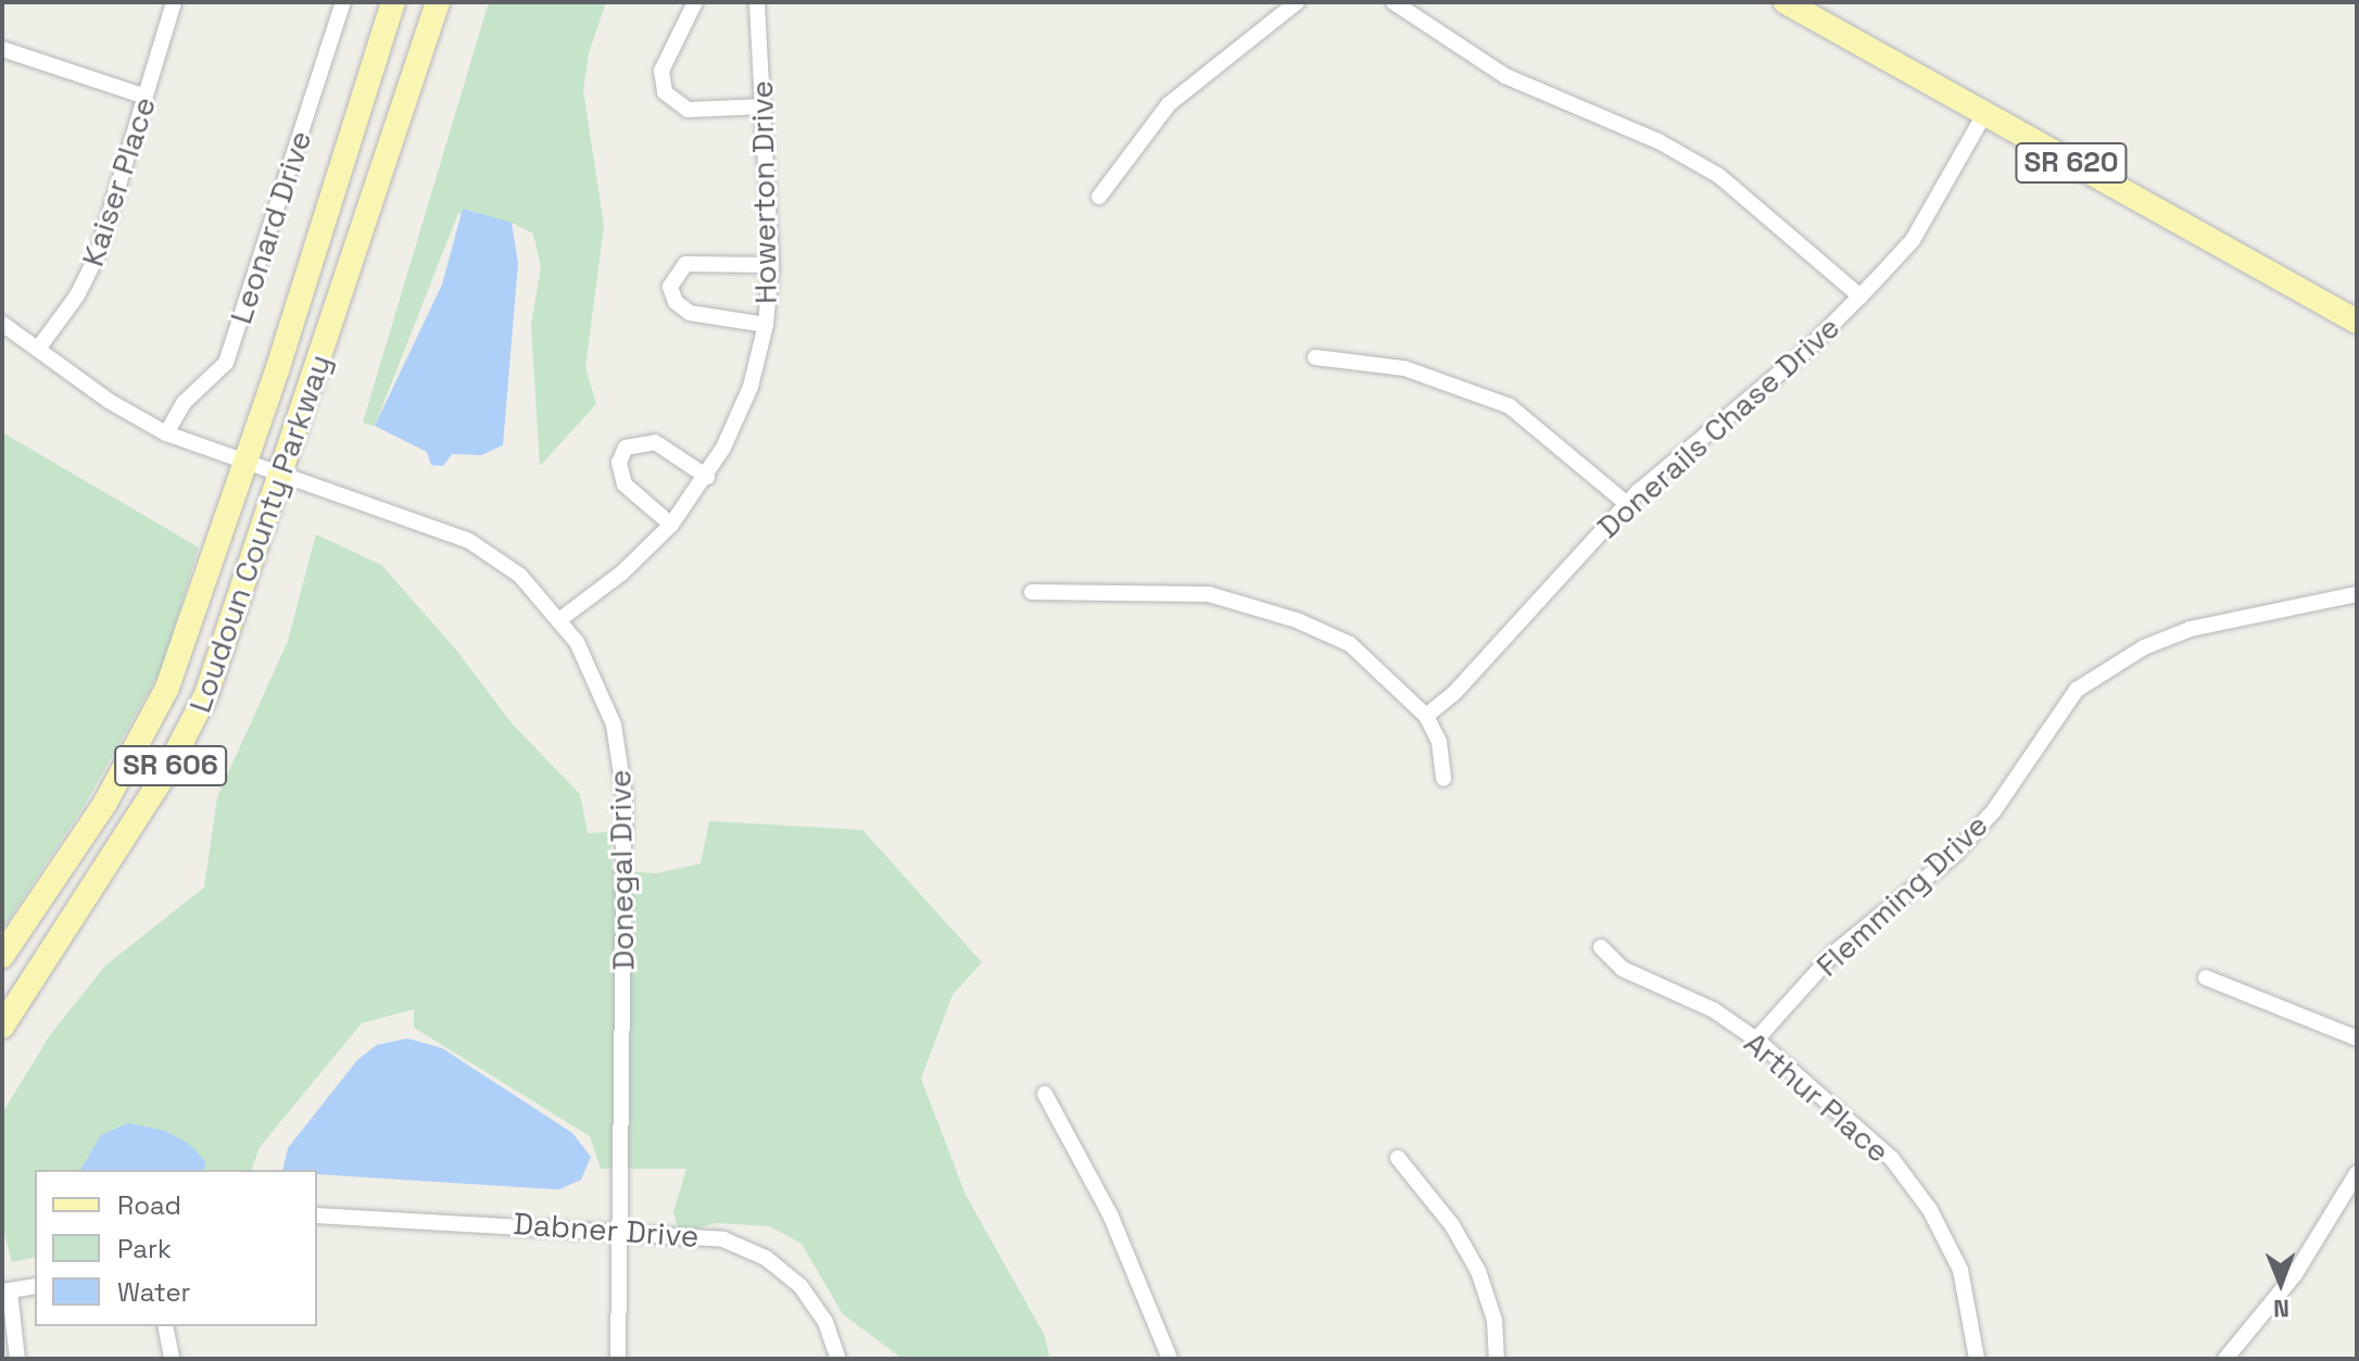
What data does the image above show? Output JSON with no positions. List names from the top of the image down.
{
  "streets": {
    "main road": ["SR 620", "Loudoun County Parkway", "SR 606"],
    "street": [
      "Kaiser Place",
      "Howerton Drive",
      "Leonard Drive",
      "Donerails Chase Drive",
      "Donegal Drive",
      "Flemming Drive",
      "Arthur Place",
      "Dabner Drive"
    ]
  },
  "crossings": [
    ["SR 620", "Donerails Chase Drive"],
    ["Kaiser Place", "Donegal Drive"],
    ["Howerton Drive", "Donegal Drive"],
    ["Leonard Drive", "Donegal Drive"],
    ["Loudoun County Parkway", "Donegal Drive"],
    ["Donegal Drive", "Dabner Drive"],
    ["Flemming Drive", "Arthur Place"]
  ],
  "legend": ["Road", "Park", "Water"],
  "north": "bottom"
}
